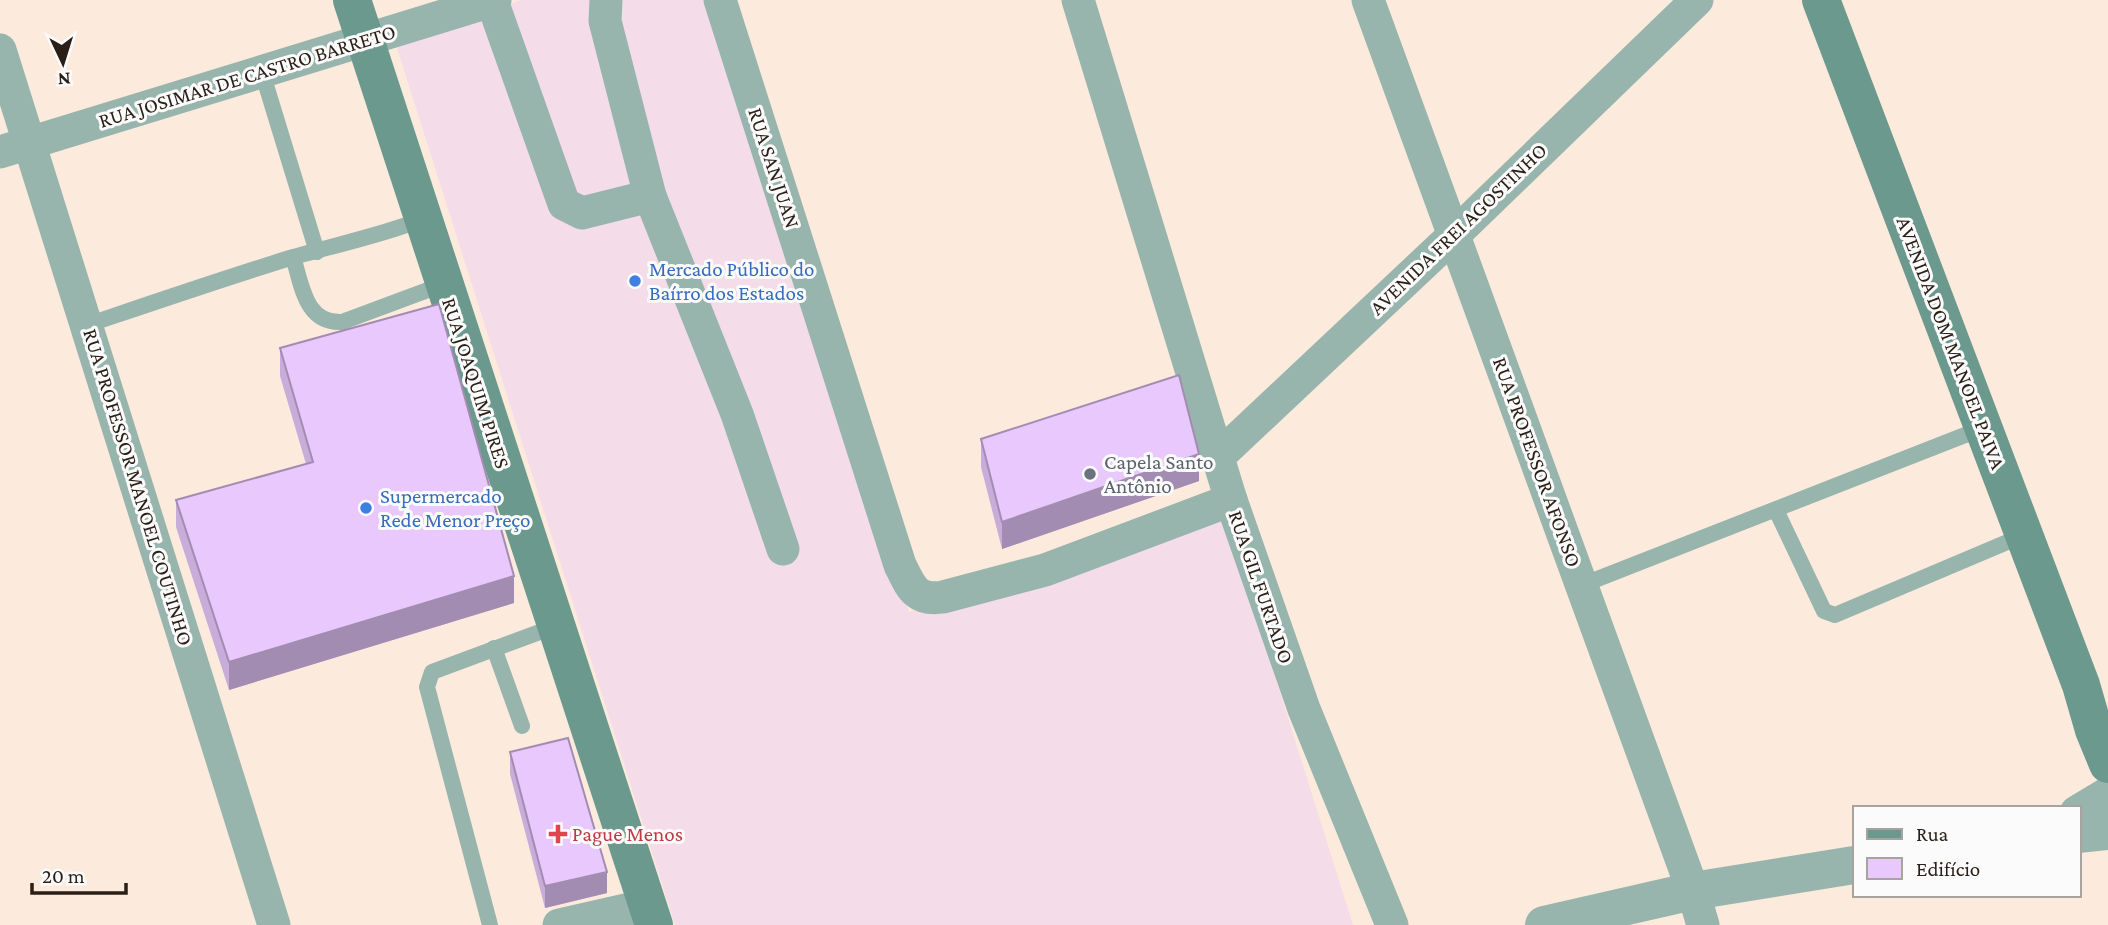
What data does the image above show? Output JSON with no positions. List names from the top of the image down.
{
  "streets": {
    "main road": ["AVENIDA DOM MANOEL PAIVA", "RUA JOAQUIM PIRES"],
    "street": [
      "RUA JOSIMAR DE CASTRO BARRETO",
      "RUA SAN JUAN",
      "AVENIDA FREI AGOSTINHO",
      "RUA PROFESSOR AFONSO",
      "RUA PROFESSOR MANOEL COUTINHO",
      "RUA GIL FURTADO"
    ]
  },
  "crossings": [
    ["RUA JOSIMAR DE CASTRO BARRETO", "RUA JOAQUIM PIRES"],
    ["RUA JOSIMAR DE CASTRO BARRETO", "RUA PROFESSOR MANOEL COUTINHO"],
    ["RUA SAN JUAN", "RUA GIL FURTADO"],
    ["AVENIDA FREI AGOSTINHO", "RUA PROFESSOR AFONSO"],
    ["AVENIDA FREI AGOSTINHO", "RUA GIL FURTADO"]
  ],
  "places": {
    "other": ["Mercado Público do Baírro dos Estados", "Capela Santo Antônio", "Supermercado Rede Menor Preço"],
    "health": ["Pague Menos"]
  },
  "legend": ["Rua", "Edifício"],
  "scale_bar": "20 m",
  "north": "bottom"
}
